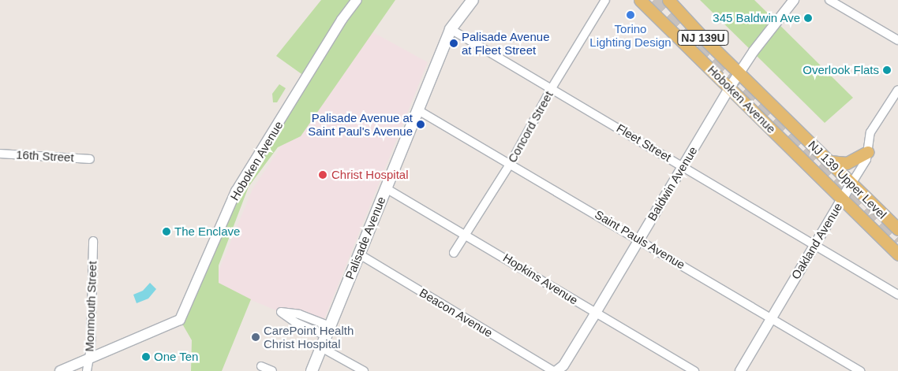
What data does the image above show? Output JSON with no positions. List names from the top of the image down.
{
  "streets": {
    "main road": [
      "NJ 139U",
      "Hoboken Avenue",
      "NJ 139 Upper Level",
      "Palisade Avenue"
    ],
    "street": [
      "Concord Street",
      "Fleet Street",
      "16th Street",
      "Baldwin Avenue",
      "Saint Pauls Avenue",
      "Oakland Avenue",
      "Hopkins Avenue",
      "Monmouth Street",
      "Beacon Avenue"
    ]
  },
  "crossings": [
    ["Hoboken Avenue", "NJ 139 Upper Level"],
    ["Hoboken Avenue", "Baldwin Avenue"],
    ["Hoboken Avenue", "Oakland Avenue"],
    ["Hoboken Avenue", "Monmouth Street"],
    ["Concord Street", "Fleet Street"],
    ["Concord Street", "Saint Pauls Avenue"],
    ["Concord Street", "Hopkins Avenue"],
    ["Fleet Street", "Baldwin Avenue"],
    ["Fleet Street", "Palisade Avenue"],
    ["Fleet Street", "Oakland Avenue"],
    ["NJ 139 Upper Level", "Oakland Avenue"],
    ["Baldwin Avenue", "Saint Pauls Avenue"],
    ["Baldwin Avenue", "Hopkins Avenue"],
    ["Palisade Avenue", "Saint Pauls Avenue"],
    ["Palisade Avenue", "Hopkins Avenue"],
    ["Palisade Avenue", "Beacon Avenue"],
    ["Saint Pauls Avenue", "Oakland Avenue"]
  ],
  "places": [
    "Torino Lighting Design",
    "345 Baldwin Ave",
    "Palisade Avenue at Fleet Street",
    "Overlook Flats",
    "Palisade Avenue at Saint Paul's Avenue",
    "Christ Hospital",
    "The Enclave",
    "CarePoint Health Christ Hospital",
    "One Ten"
  ]
}
